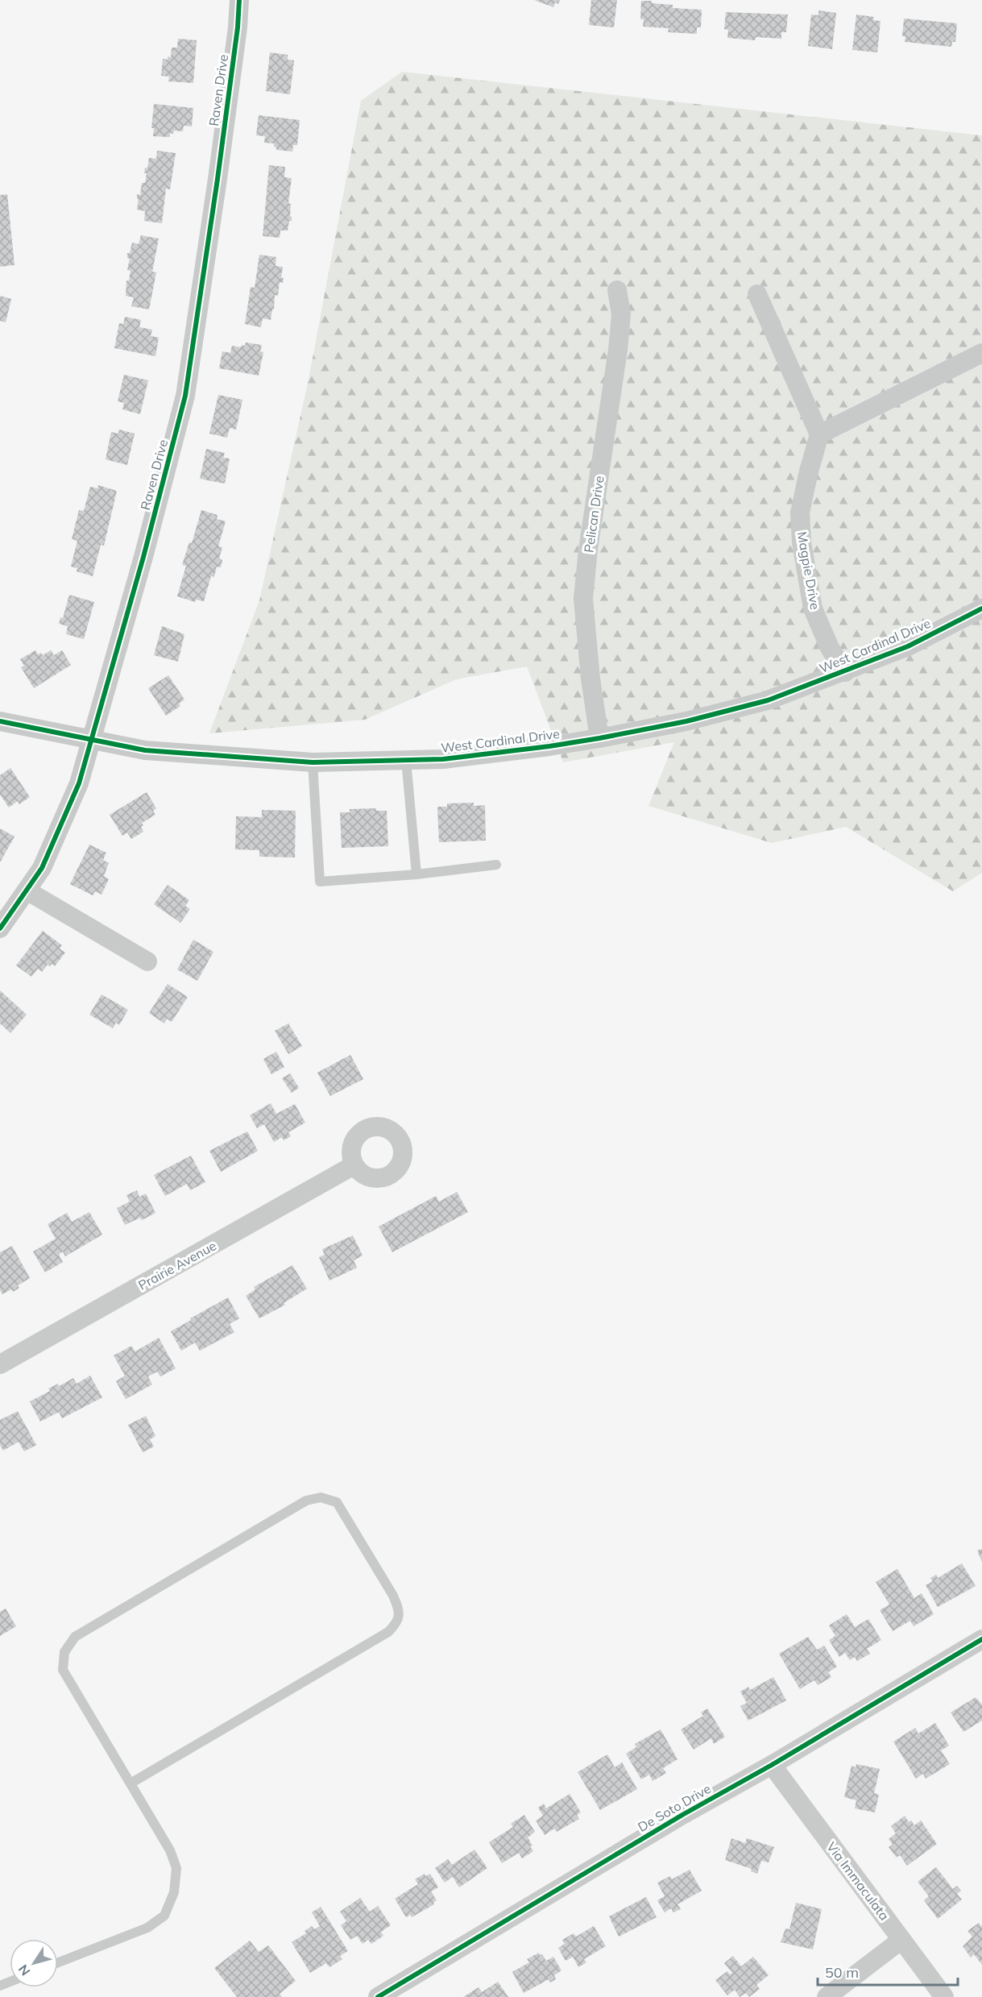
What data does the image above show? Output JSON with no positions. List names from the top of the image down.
{
  "streets": {
    "street": [
      "Raven Drive",
      "Pelican Drive",
      "Magpie Drive",
      "West Cardinal Drive",
      "Prairie Avenue",
      "De Soto Drive",
      "Via Immaculata"
    ]
  },
  "crossings": [
    ["Raven Drive", "West Cardinal Drive"],
    ["Pelican Drive", "West Cardinal Drive"],
    ["Magpie Drive", "West Cardinal Drive"],
    ["De Soto Drive", "Via Immaculata"]
  ],
  "scale_bar": "50 m",
  "north": "bottom left"
}
